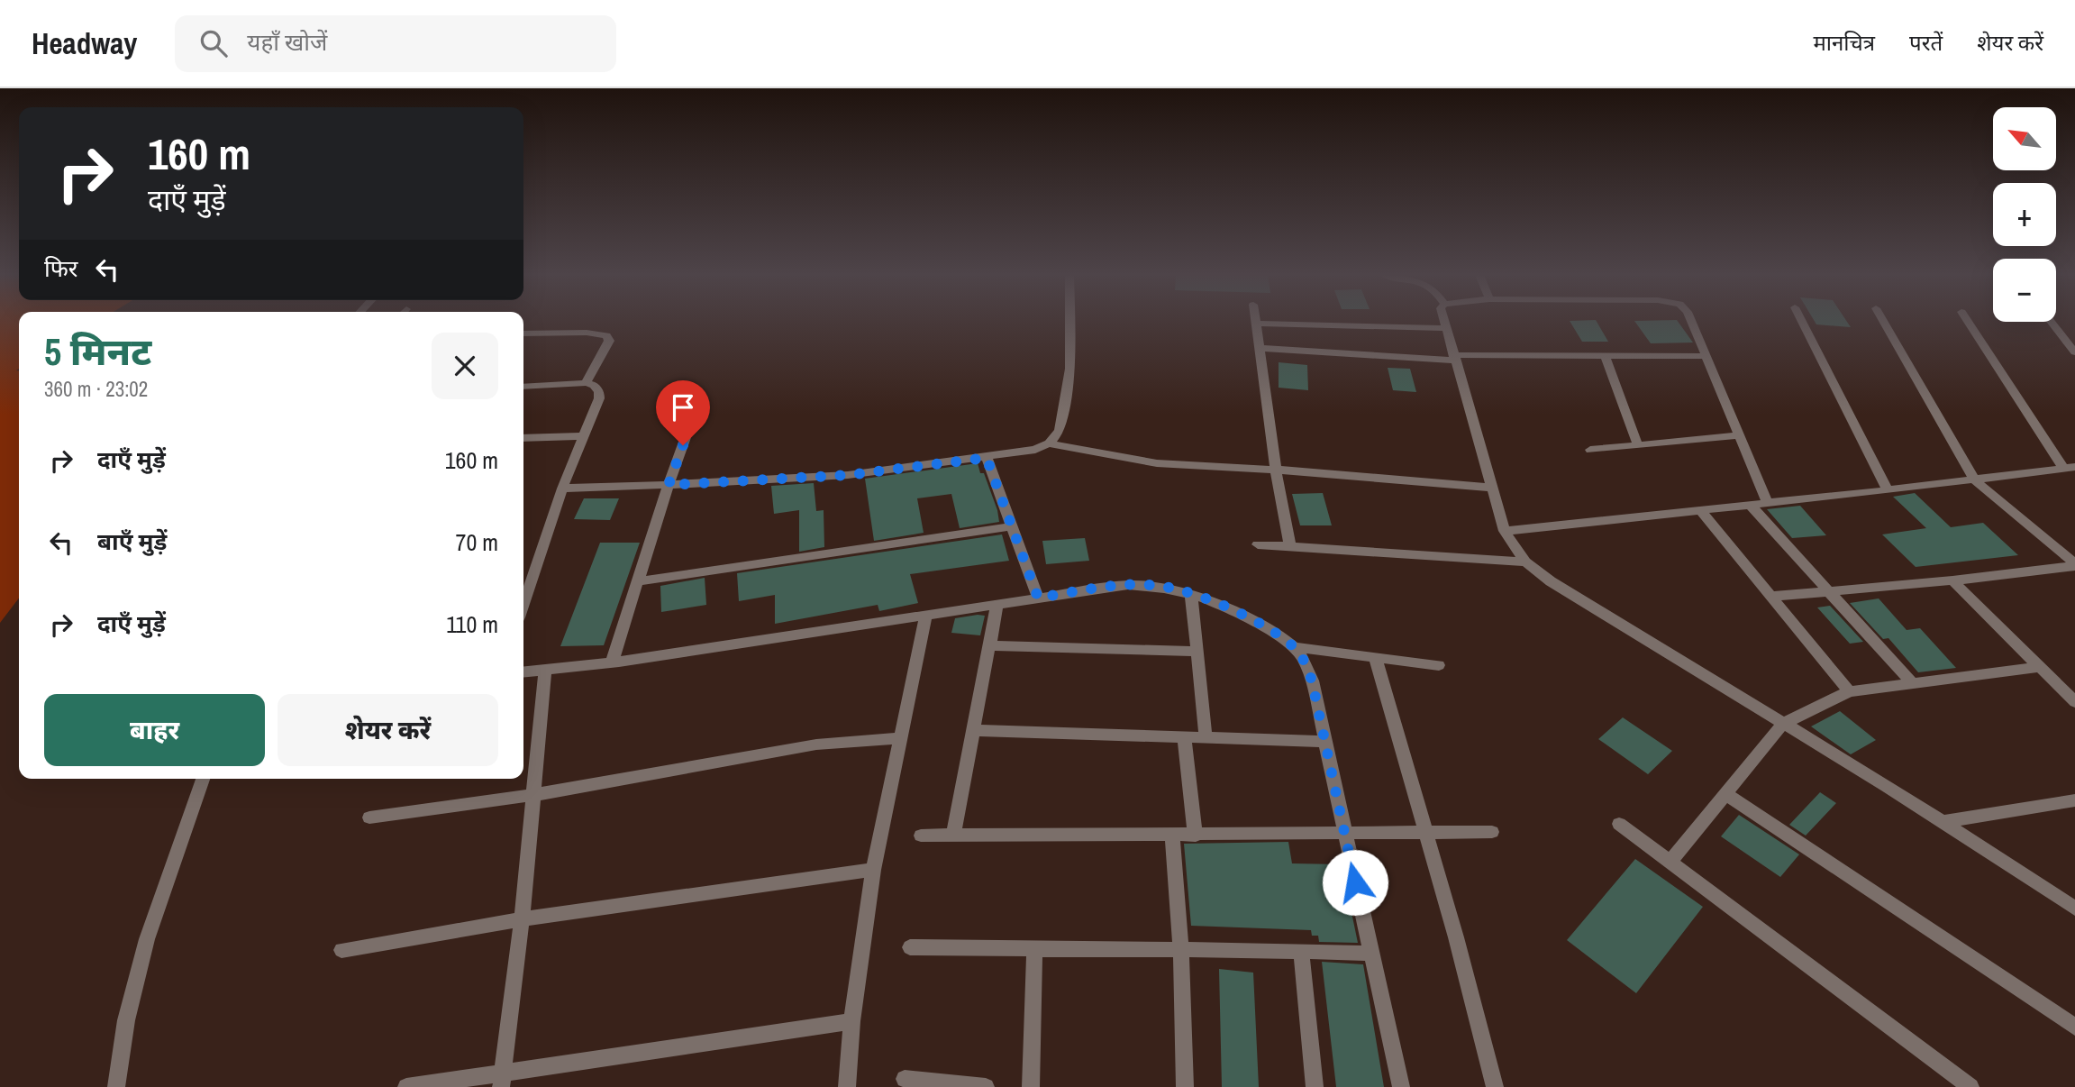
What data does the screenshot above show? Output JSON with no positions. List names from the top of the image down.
{
  "north": "top left",
  "page": {
    "header": "Headway",
    "search": "यहाँ खोजें",
    "nav": ["मानचित्र", "परतें", "शेयर करें"],
    "map_buttons": ["+", "−"],
    "turn": ["160 m", "दाएँ मुड़ें"],
    "then": "फिर",
    "heading": ["5 मिनट", "360 m · 23:02"],
    "list": [
      {
        "name": "दाएँ मुड़ें",
        "value": "160 m"
      },
      {
        "name": "बाएँ मुड़ें",
        "value": "70 m"
      },
      {
        "name": "दाएँ मुड़ें",
        "value": "110 m"
      }
    ],
    "buttons": ["बाहर", "शेयर करें"]
  }
}
